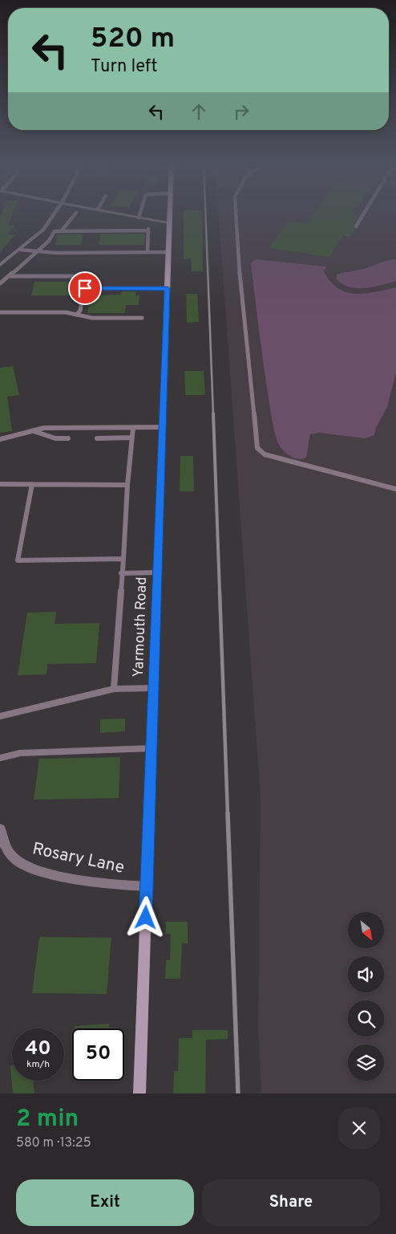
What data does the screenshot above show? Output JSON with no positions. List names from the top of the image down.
{
  "streets": {
    "main road": ["Yarmouth Road"],
    "street": ["Rosary Lane"]
  },
  "crossings": [
    ["Yarmouth Road", "Rosary Lane"]
  ],
  "north": "bottom right",
  "page": {
    "turn": ["520 m", "Turn left"],
    "speed": "40 km/h",
    "limit": "50",
    "heading": ["2 min", "580 m · 13:25"],
    "buttons": ["Exit", "Share"]
  }
}
